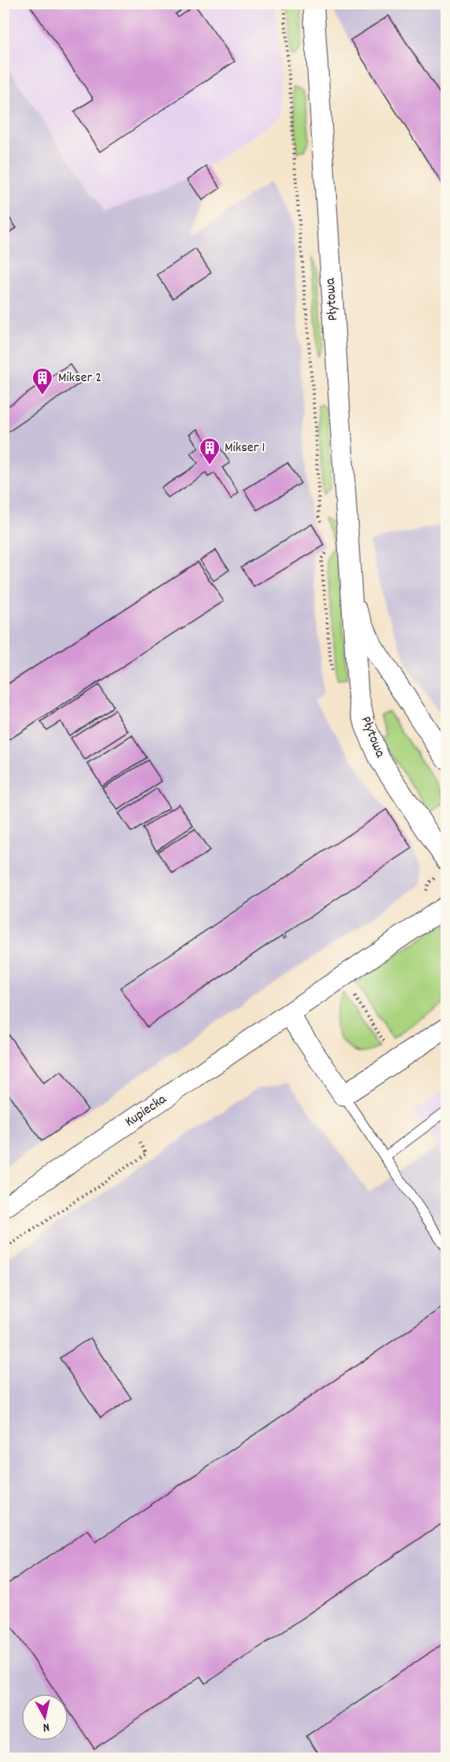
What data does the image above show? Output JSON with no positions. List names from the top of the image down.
{
  "streets": {
    "street": ["Płytowa", "Kupiecka"]
  },
  "places": {
    "building": ["Mikser 2", "Mikser 1"]
  },
  "north": "bottom"
}
